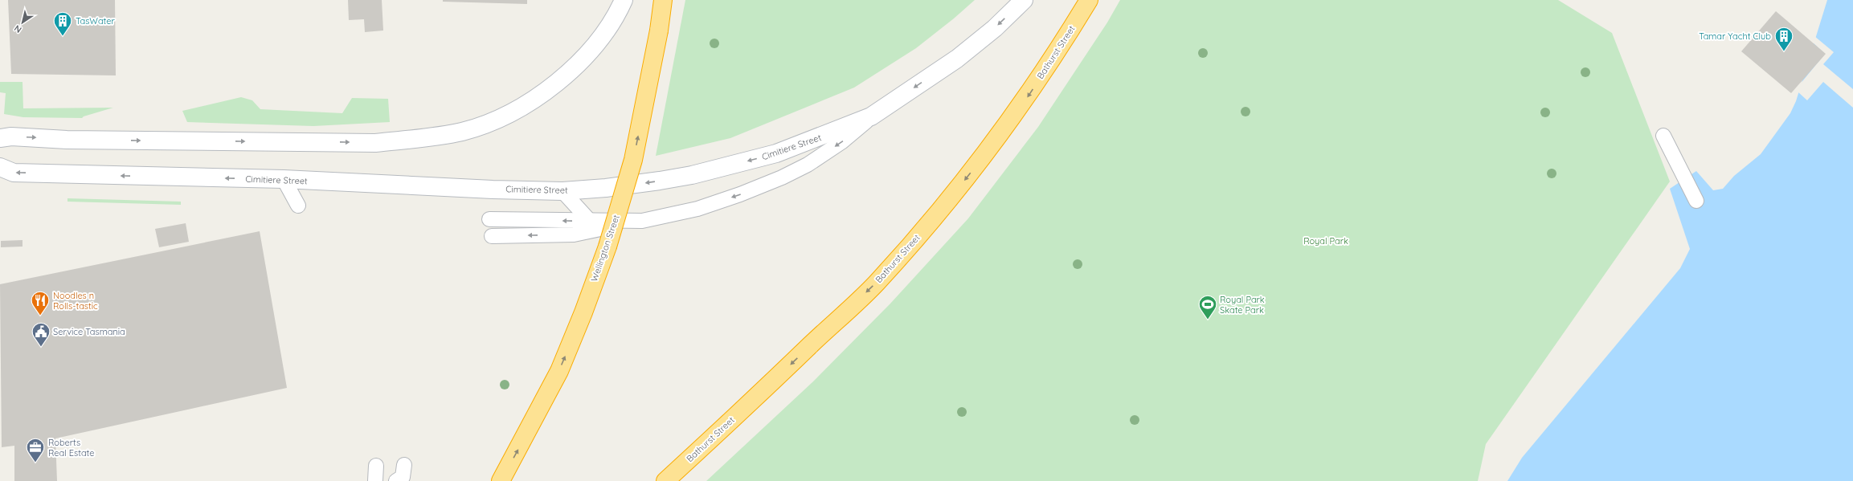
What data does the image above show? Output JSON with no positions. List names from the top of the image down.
{
  "streets": {
    "highway": ["Bathurst Street", "Wellington Street"],
    "main road": ["Cimitiere Street"]
  },
  "one_way": ["Bathurst Street", "Wellington Street"],
  "parks": ["Royal Park"],
  "places": {
    "building": ["TasWater", "Tamar Yacht Club"],
    "restaurant": ["Noodles n Rolls-tastic"],
    "sports": ["Royal Park Skate Park"],
    "public building": ["Service Tasmania"],
    "office": ["Roberts Real Estate"]
  },
  "north": "bottom left"
}
